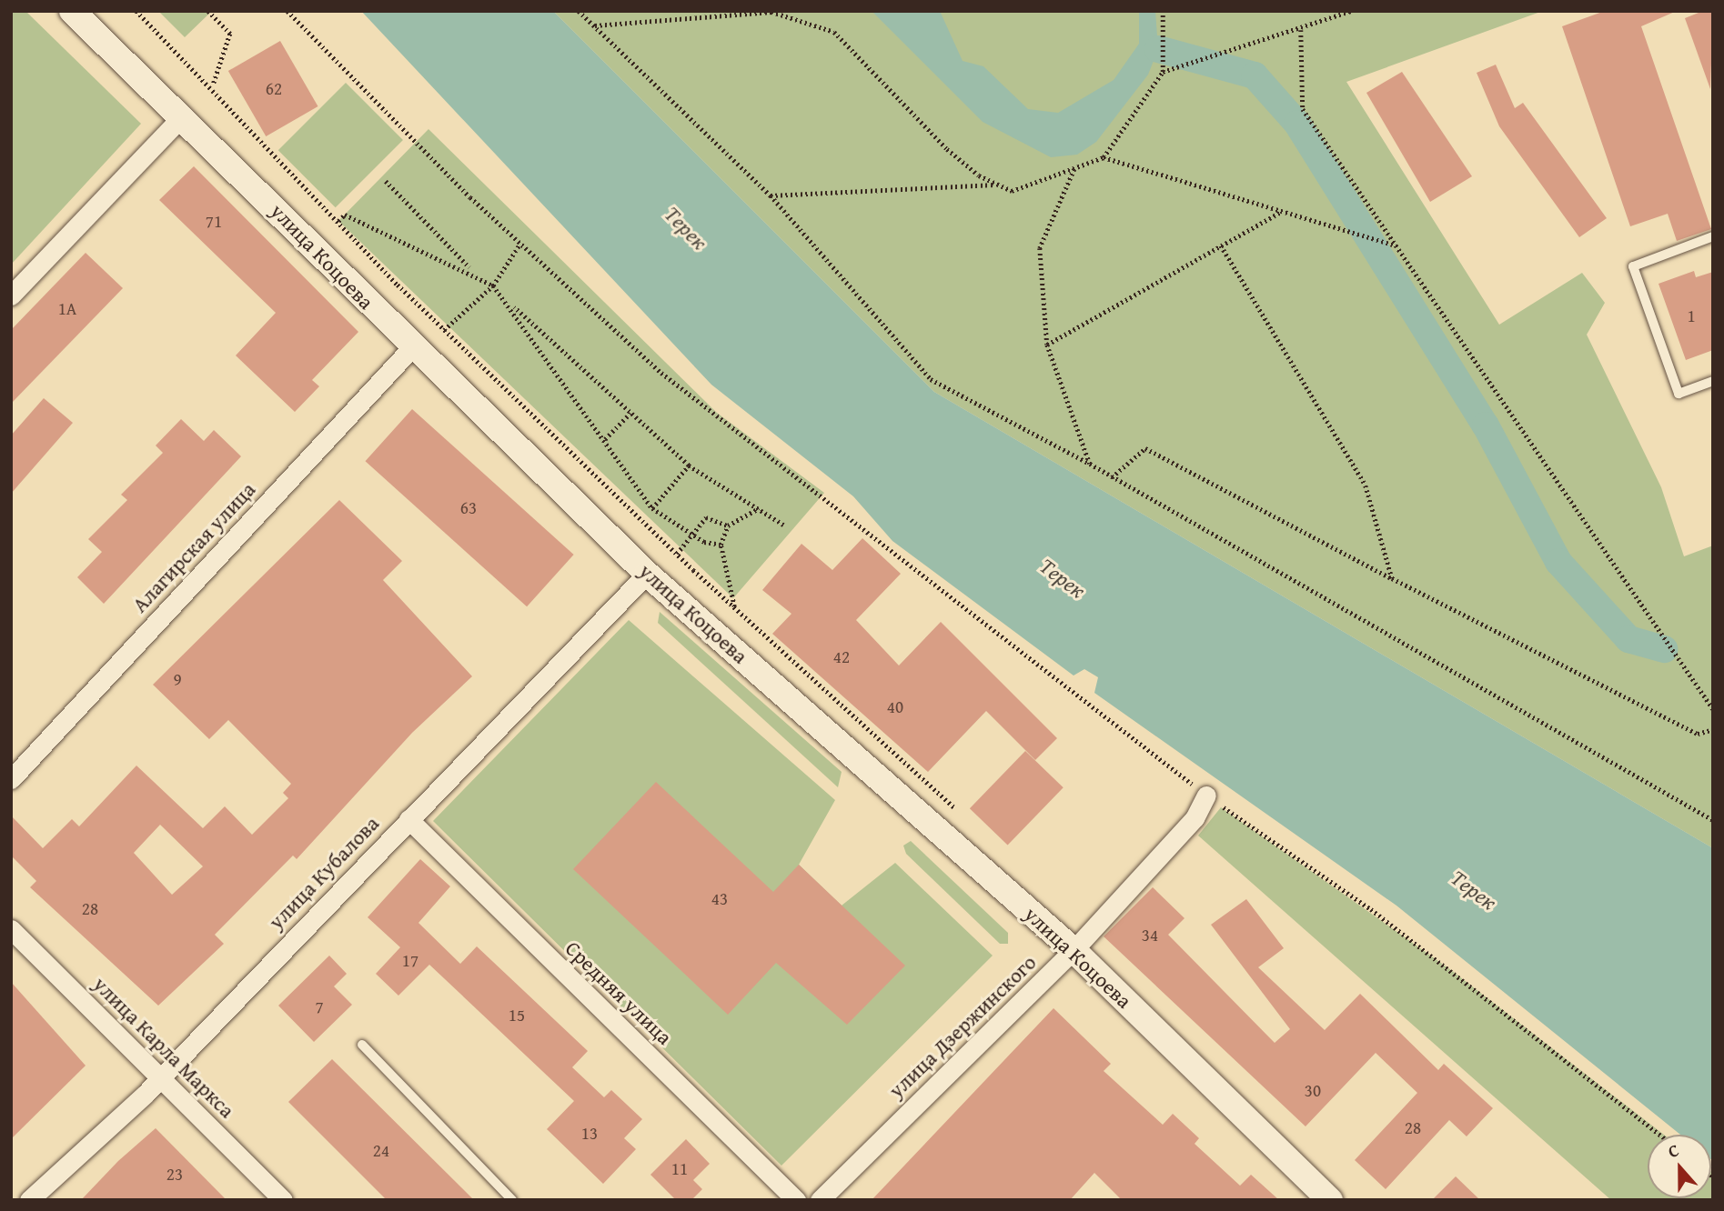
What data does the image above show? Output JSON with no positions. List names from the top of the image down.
{
  "streets": {
    "street": [
      "улица Коцоева",
      "Алагирская улица",
      "улица Кубалова",
      "Средняя улица",
      "улица Дзержинского",
      "улица Карла Маркса"
    ]
  },
  "crossings": [
    ["улица Коцоева", "Алагирская улица"],
    ["улица Коцоева", "улица Кубалова"],
    ["улица Коцоева", "улица Дзержинского"],
    ["улица Кубалова", "Средняя улица"],
    ["улица Кубалова", "улица Карла Маркса"]
  ],
  "water": ["Терек"],
  "house_numbers": [
    "62",
    "71",
    "1А",
    "1",
    "63",
    "42",
    "9",
    "40",
    "43",
    "28",
    "34",
    "17",
    "7",
    "15",
    "30",
    "28",
    "13",
    "24",
    "11",
    "23"
  ],
  "north": "top"
}
